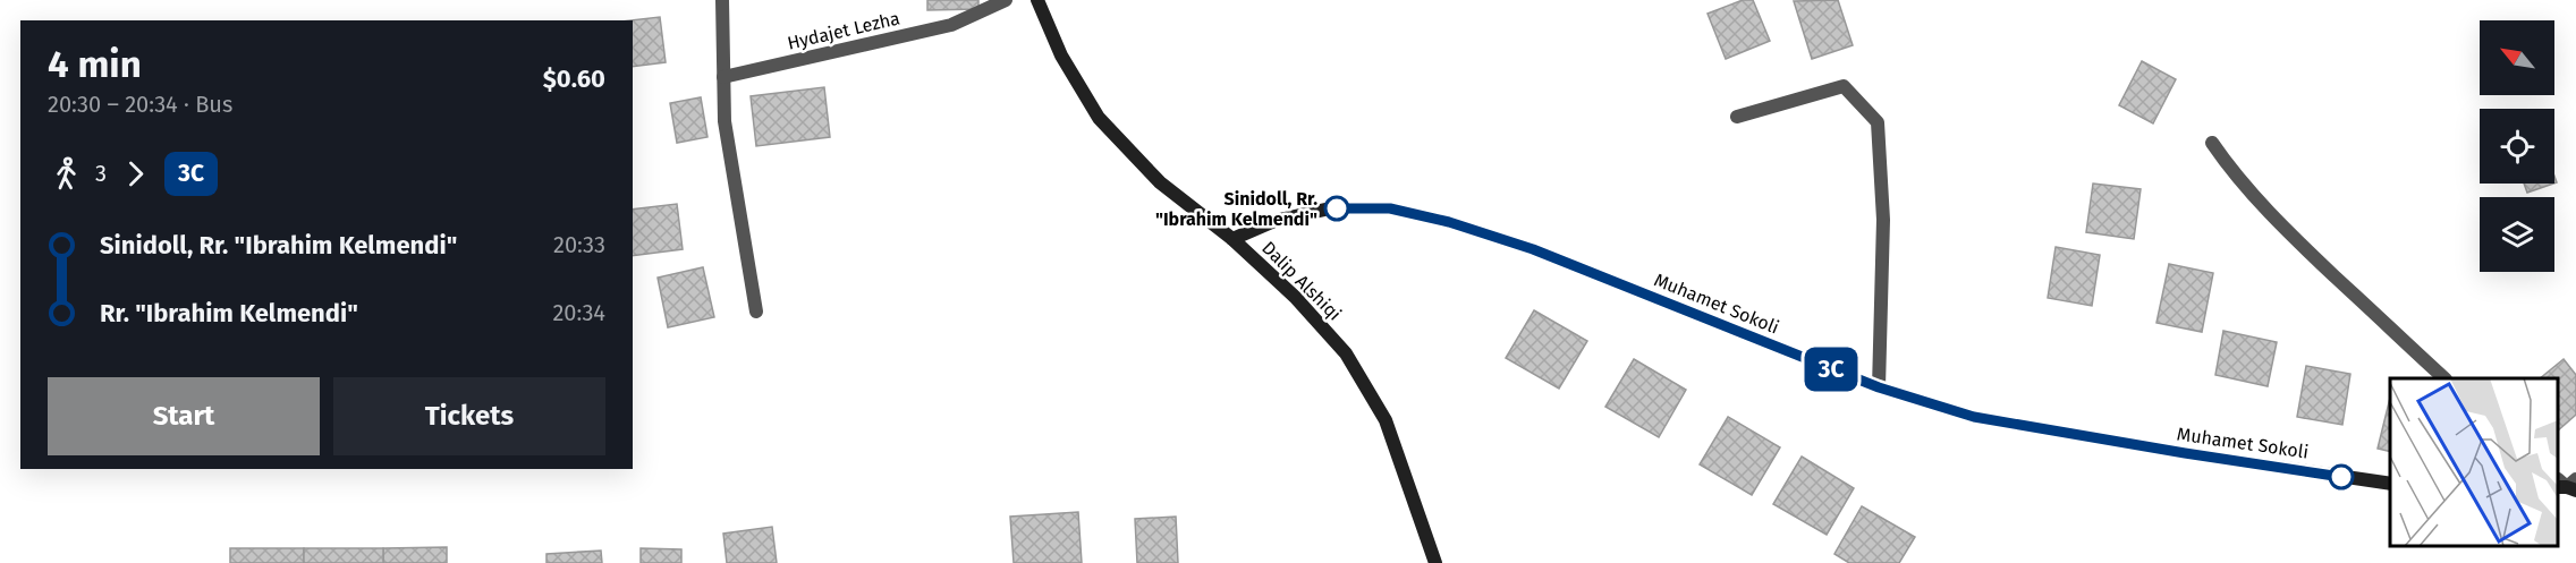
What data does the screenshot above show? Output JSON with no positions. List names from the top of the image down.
{
  "streets": {
    "street": ["Hydajet Lezha", "Dalip Alshiqi", "Muhamet Sokoli"]
  },
  "crossings": [
    ["Dalip Alshiqi", "Muhamet Sokoli"]
  ],
  "places": ["Sinidoll, Rr. \"Ibrahim Kelmendi\""],
  "lines": ["bus line 3C"],
  "north": "top left",
  "page": {
    "on_map": "3C",
    "heading": ["4 min", "20:30 – 20:34 · Bus", "$0.60"],
    "legs": ["3", "3C"],
    "list": [
      {
        "name": "Sinidoll, Rr. \"Ibrahim Kelmendi\"",
        "value": "20:33"
      },
      {
        "name": "Rr. \"Ibrahim Kelmendi\"",
        "value": "20:34"
      }
    ],
    "buttons": ["Start", "Tickets"]
  }
}
